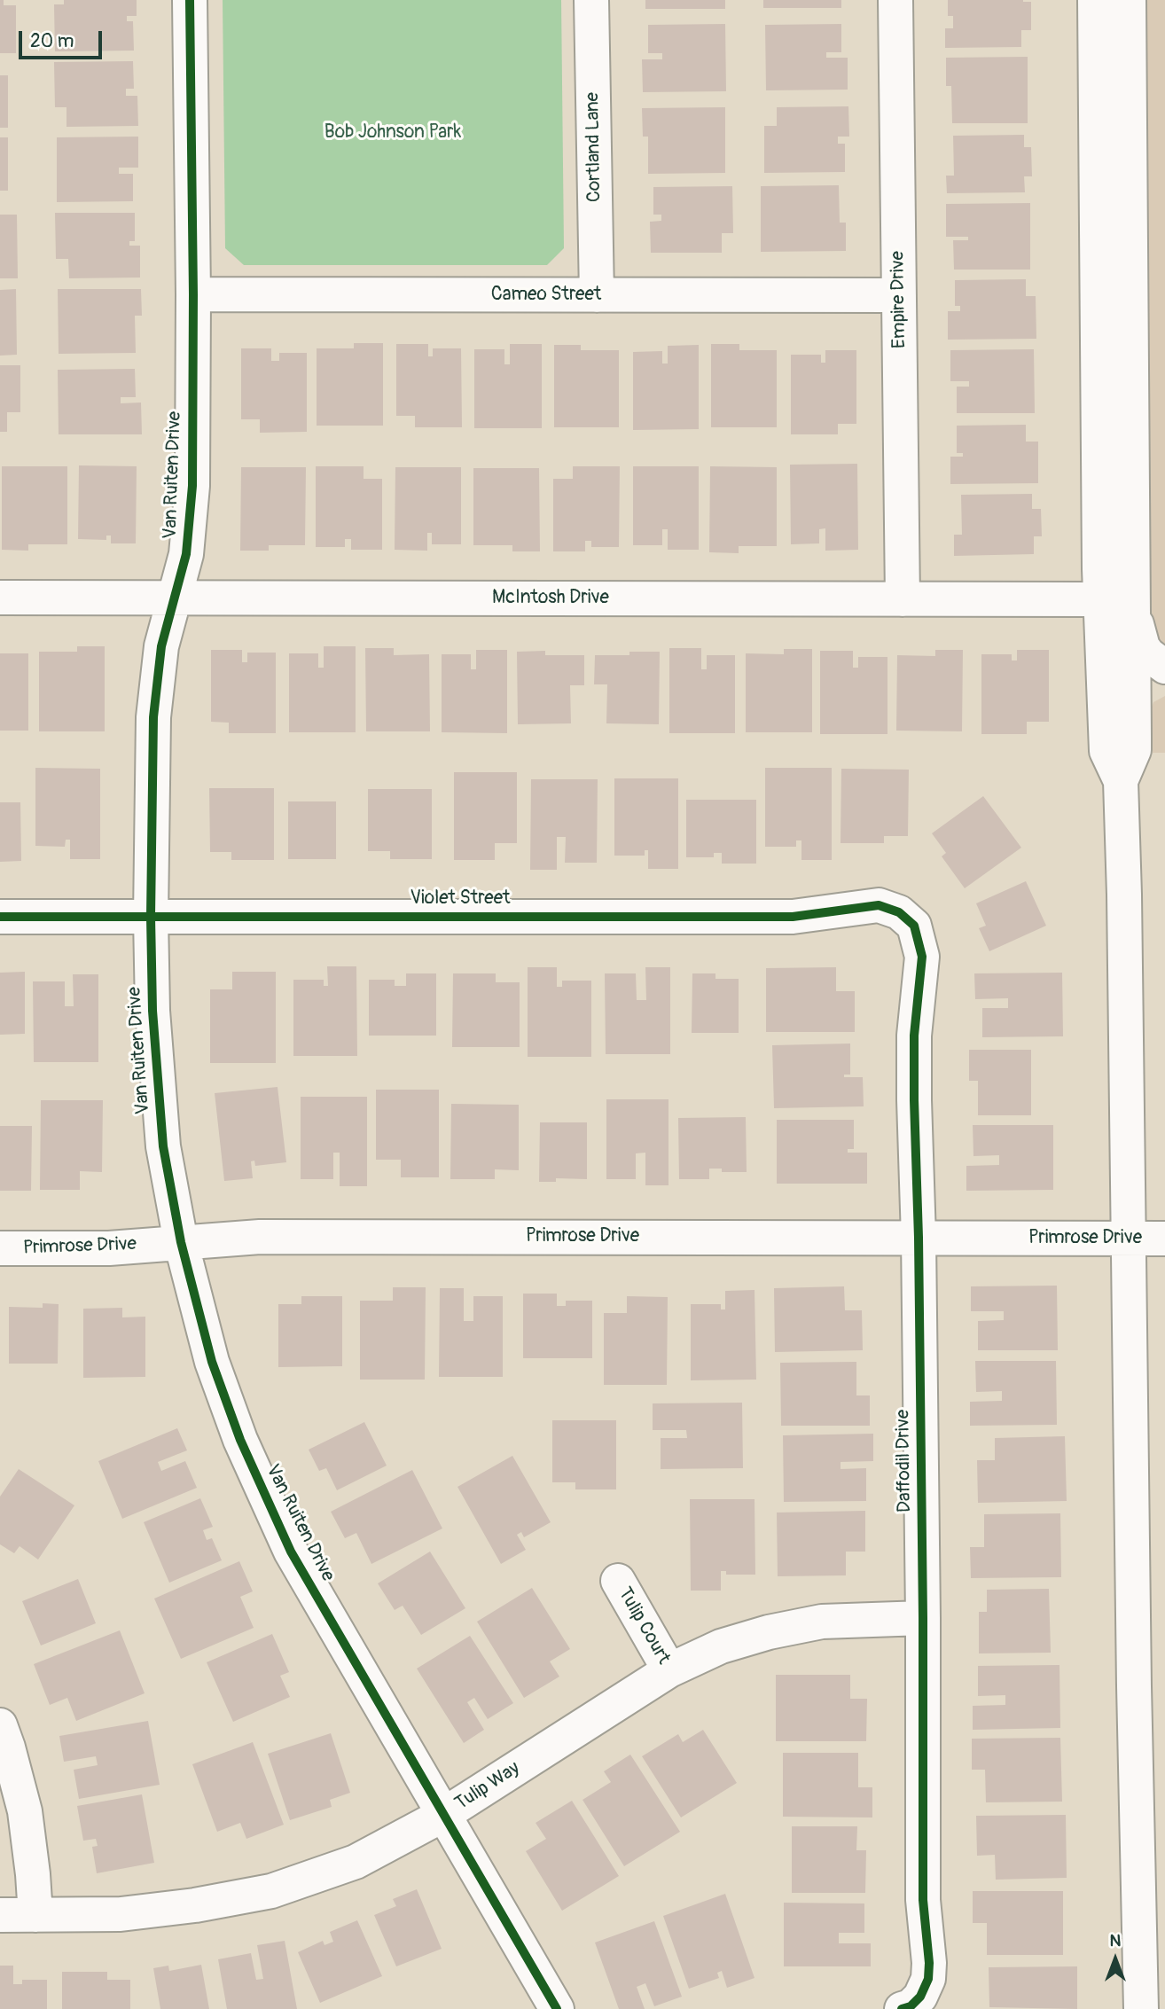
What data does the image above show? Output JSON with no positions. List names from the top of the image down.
{
  "streets": {
    "street": [
      "Cortland Lane",
      "Cameo Street",
      "Empire Drive",
      "Van Ruiten Drive",
      "McIntosh Drive",
      "Violet Street",
      "Primrose Drive",
      "Daffodil Drive",
      "Tulip Court",
      "Tulip Way"
    ]
  },
  "crossings": [
    ["Cortland Lane", "Cameo Street"],
    ["Cameo Street", "Empire Drive"],
    ["Cameo Street", "Van Ruiten Drive"],
    ["Empire Drive", "McIntosh Drive"],
    ["Van Ruiten Drive", "McIntosh Drive"],
    ["Van Ruiten Drive", "Violet Street"],
    ["Van Ruiten Drive", "Primrose Drive"],
    ["Van Ruiten Drive", "Tulip Way"],
    ["Violet Street", "Daffodil Drive"],
    ["Primrose Drive", "Daffodil Drive"],
    ["Daffodil Drive", "Tulip Way"],
    ["Tulip Court", "Tulip Way"]
  ],
  "parks": ["Bob Johnson Park"],
  "scale_bar": "20 m",
  "north": "top"
}
